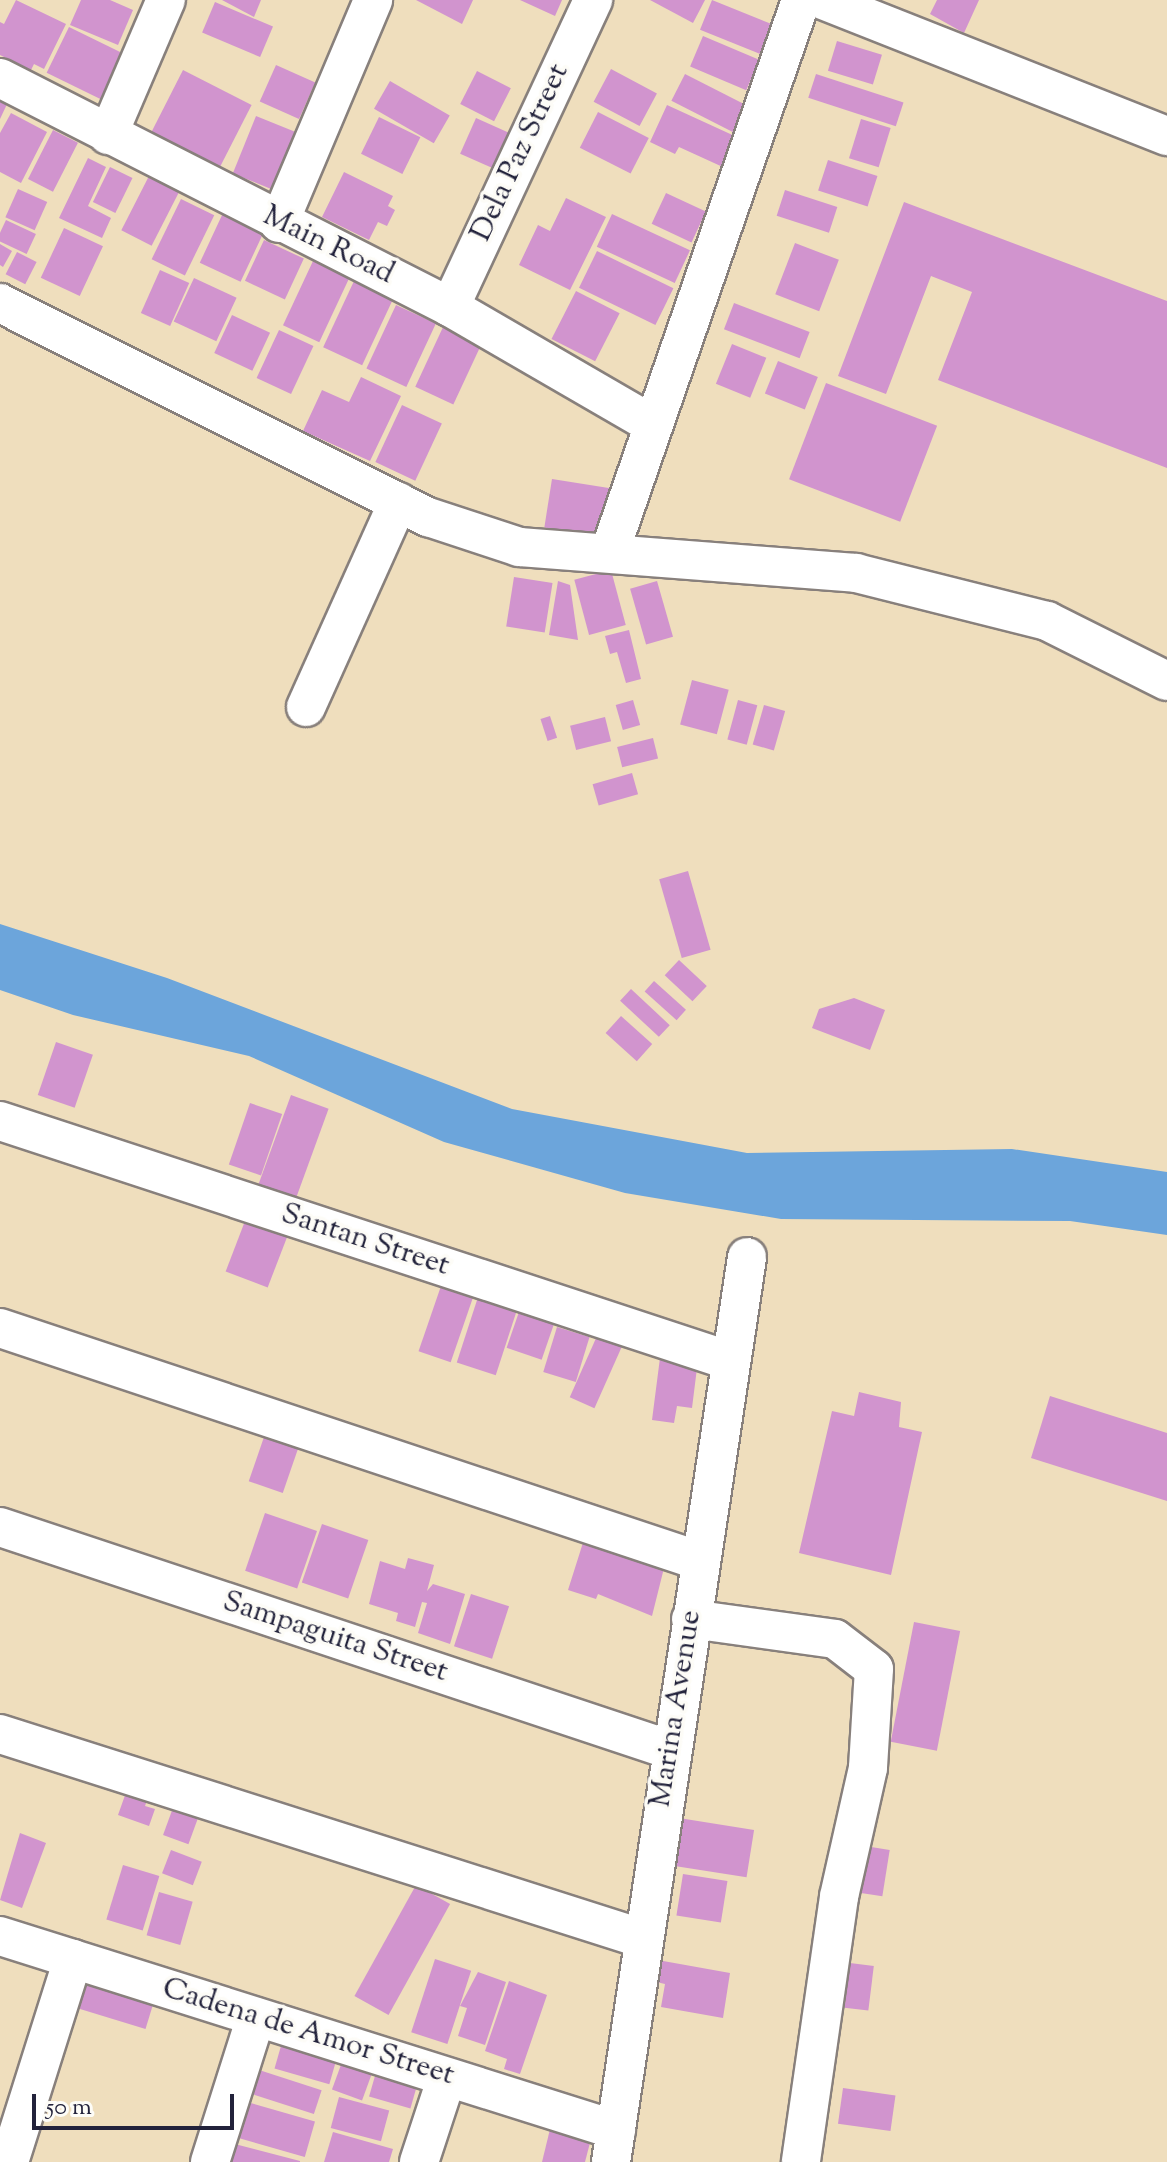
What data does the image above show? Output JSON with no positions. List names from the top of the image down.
{
  "streets": {
    "street": [
      "Dela Paz Street",
      "Main Road",
      "Santan Street",
      "Sampaguita Street",
      "Marina Avenue",
      "Cadena de Amor Street"
    ]
  },
  "crossings": [
    ["Dela Paz Street", "Main Road"],
    ["Santan Street", "Marina Avenue"],
    ["Sampaguita Street", "Marina Avenue"],
    ["Marina Avenue", "Cadena de Amor Street"]
  ],
  "scale_bar": "50 m"
}
